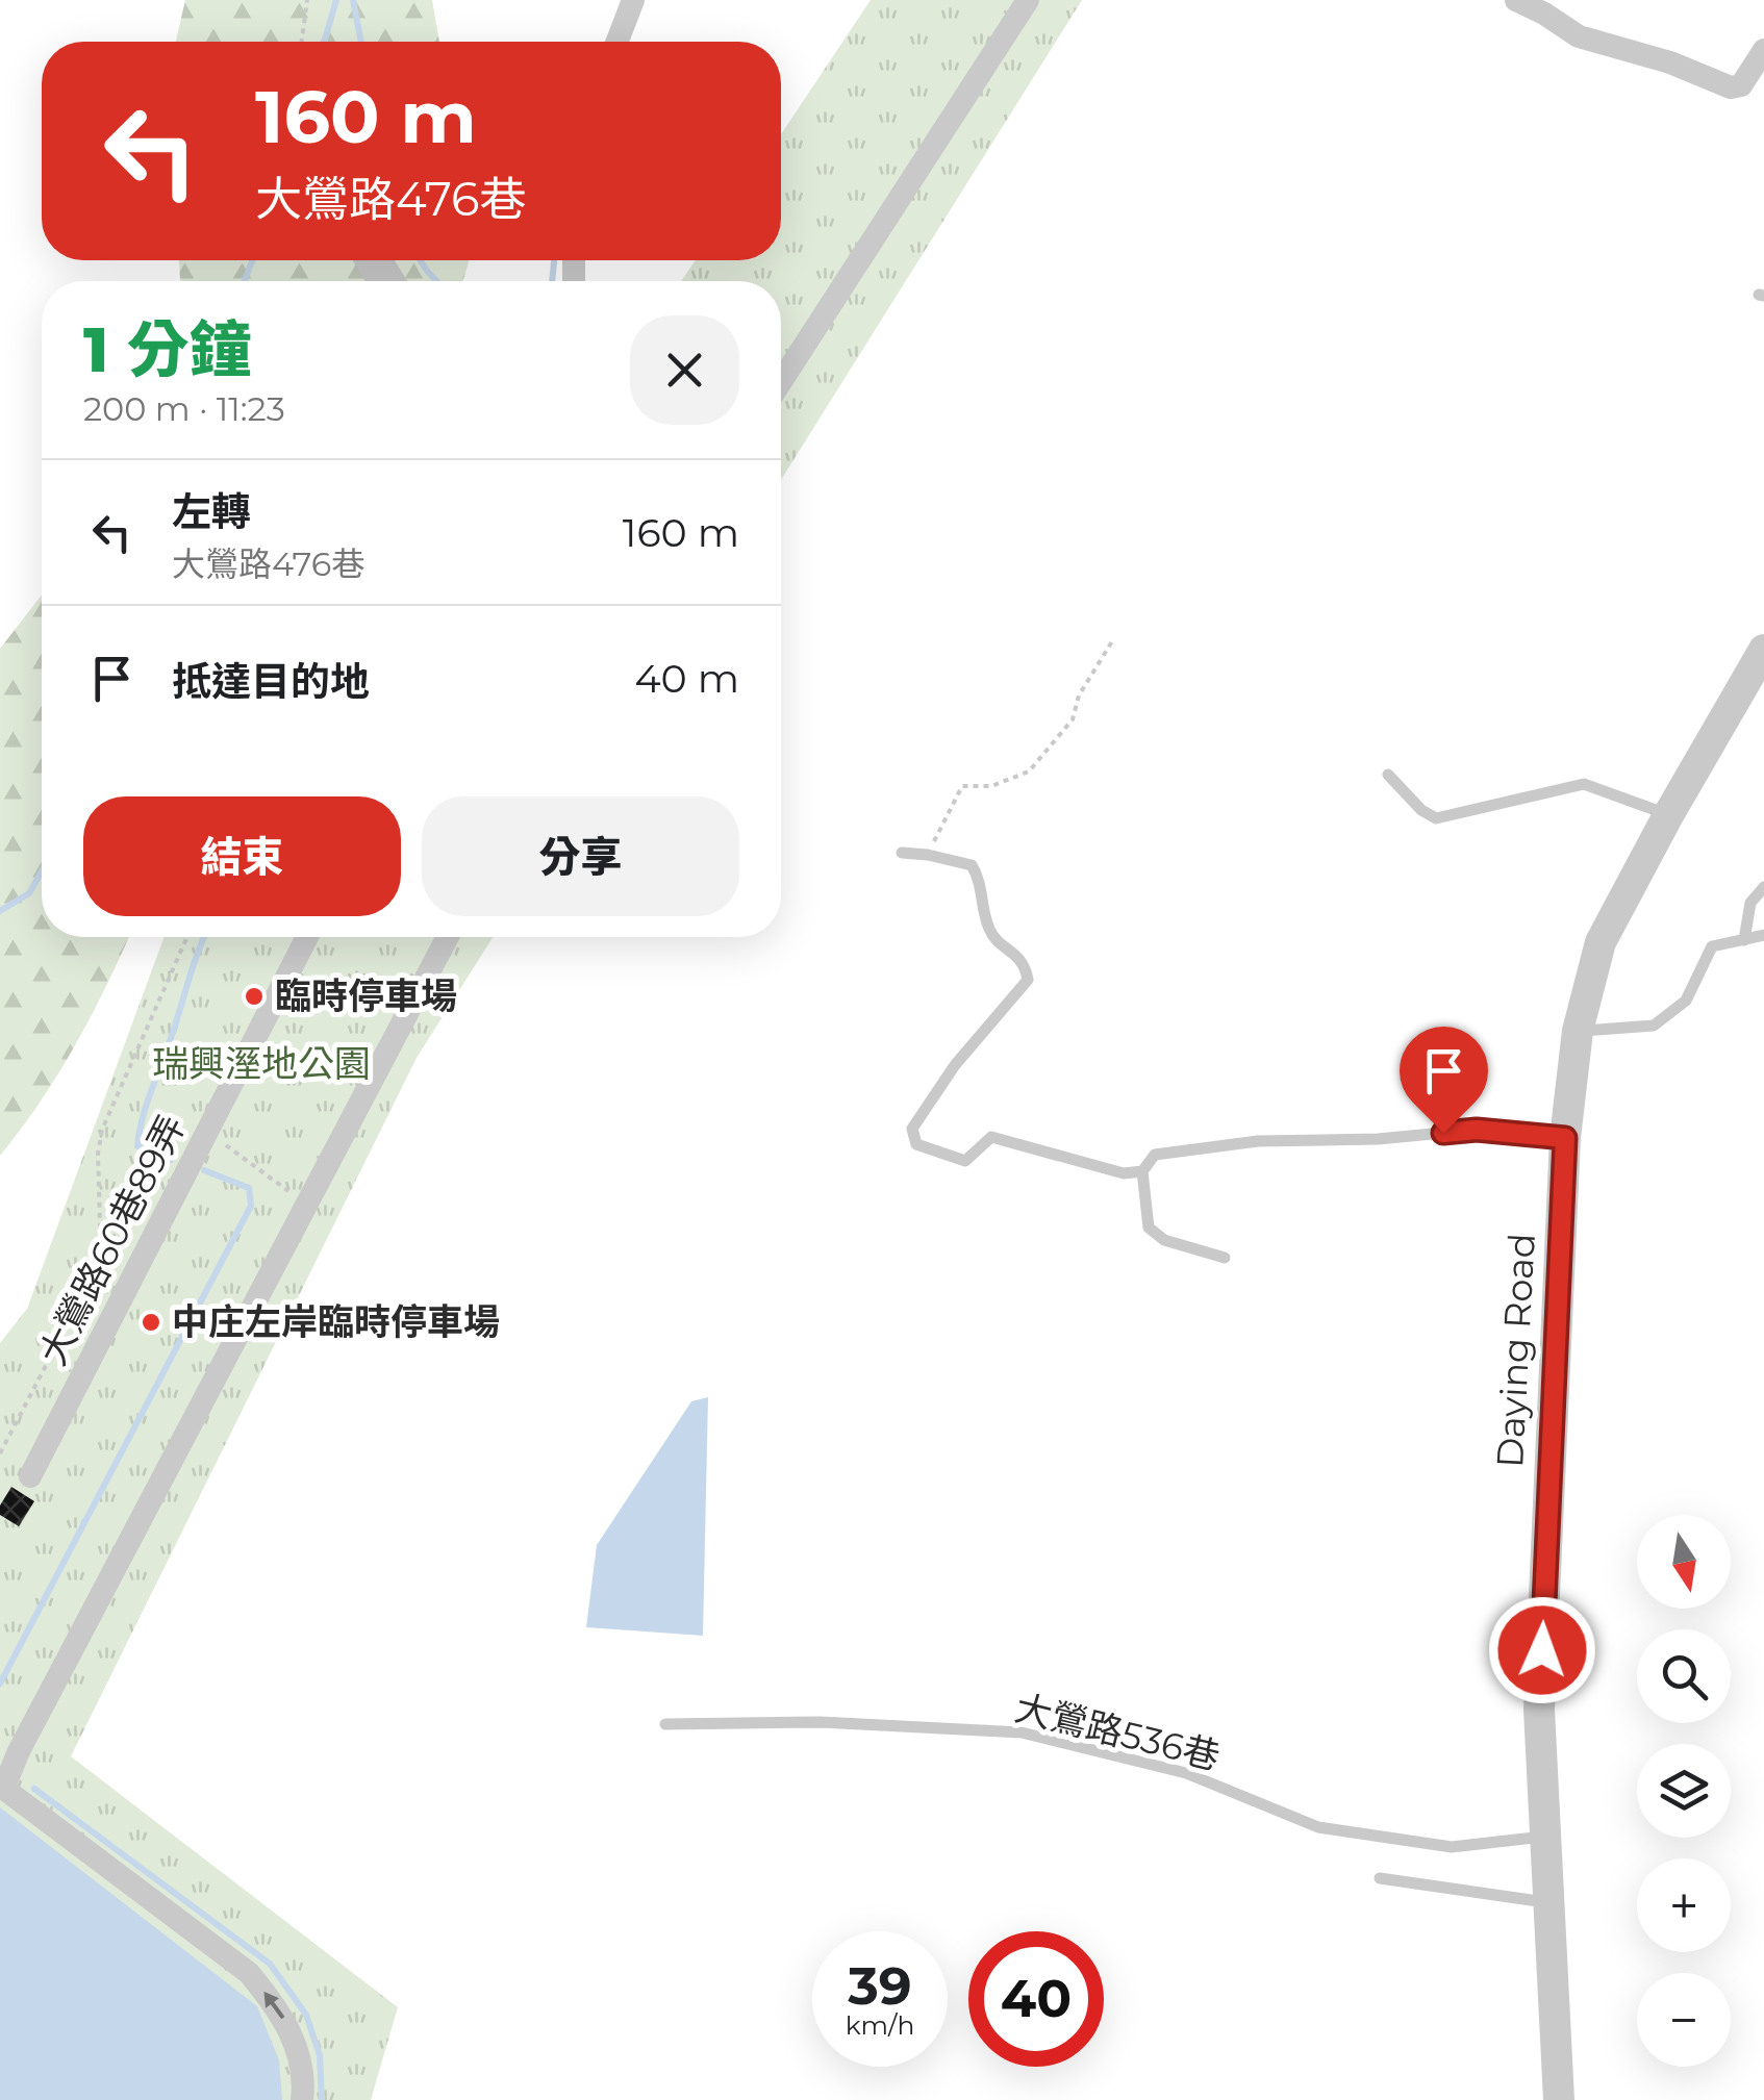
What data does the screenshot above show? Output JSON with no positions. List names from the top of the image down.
{
  "streets": {
    "street": ["大鶯路60巷89弄", "Daying Road"],
    "lane": ["大鶯路536巷"]
  },
  "crossings": [
    ["Daying Road", "大鶯路536巷"]
  ],
  "parks": ["瑞興溼地公園"],
  "places": ["臨時停車場", "中庄左岸臨時停車場"],
  "north": "bottom",
  "page": {
    "turn": ["160 m", "大鶯路476巷"],
    "heading": ["1 分鐘", "200 m · 11:23"],
    "list": [
      {
        "name": "左轉",
        "note": "大鶯路476巷",
        "value": "160 m"
      },
      {
        "name": "抵達目的地",
        "value": "40 m"
      }
    ],
    "buttons": ["結束", "分享"],
    "map_buttons": ["+", "−"],
    "speed": "39 km/h",
    "limit": "40"
  }
}
